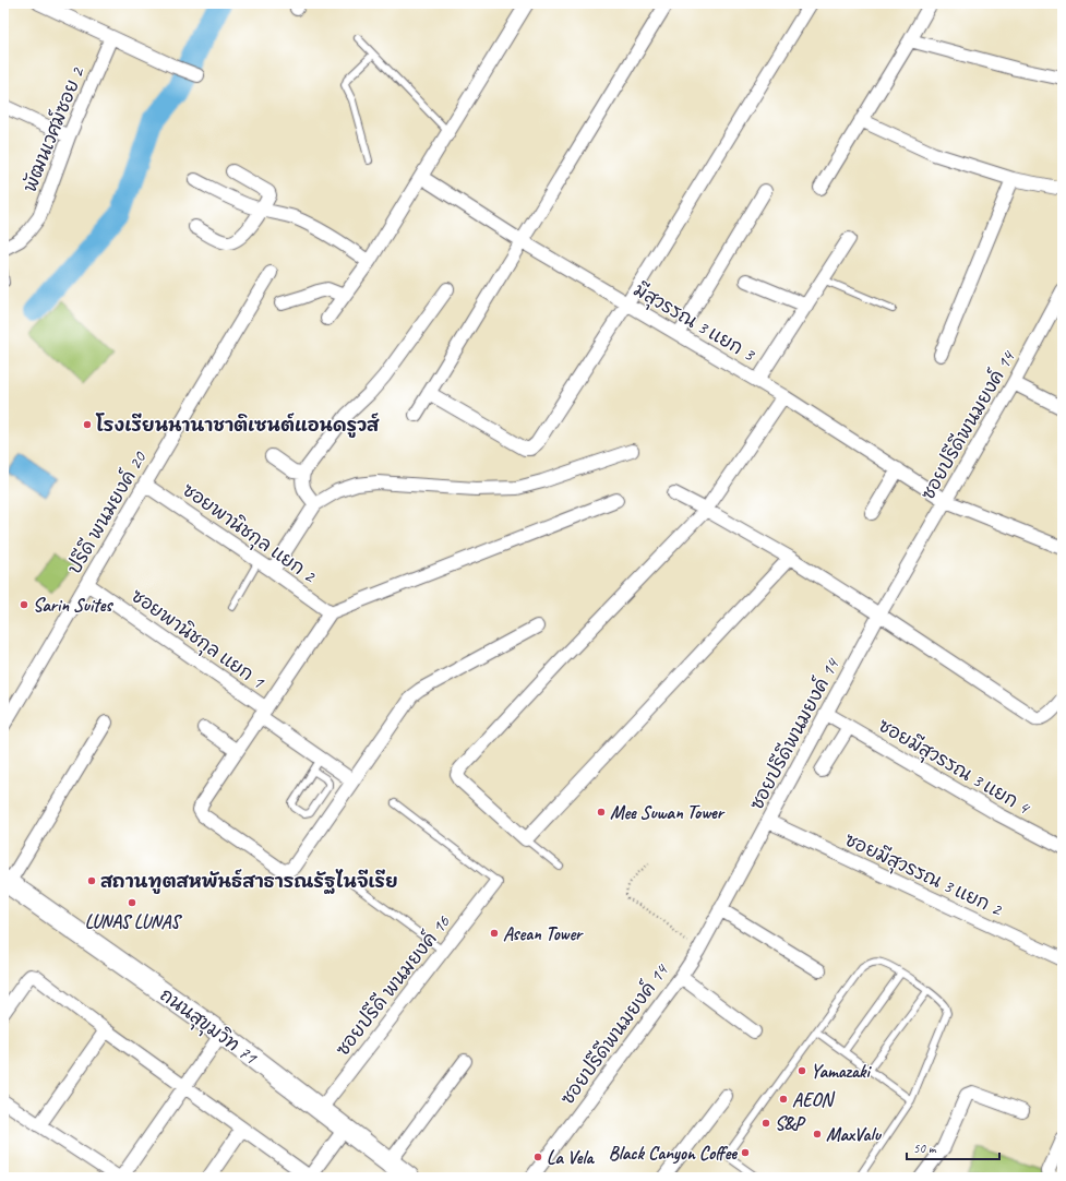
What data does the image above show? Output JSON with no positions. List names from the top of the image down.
{
  "streets": {
    "main road": ["ถนนสุขุมวิท 71"],
    "street": [
      "พัฒนเวศม์ซอย 2",
      "มีสุวรรณ 3 แยก 3",
      "ซอยปรีดีพนมยงค์ 14",
      "ปรีดี พนมยงค์ 20",
      "ซอยพานิชกุล แยก 2",
      "ซอยพานิชกุล แยก 1",
      "ซอยมีสุวรรณ 3 แยก 4",
      "ซอยมีสุวรรณ 3 แยก 2",
      "ซอยปรีดี พนมยงค์ 16"
    ]
  },
  "crossings": [
    ["มีสุวรรณ 3 แยก 3", "ซอยปรีดีพนมยงค์ 14"],
    ["ซอยปรีดีพนมยงค์ 14", "ซอยมีสุวรรณ 3 แยก 4"],
    ["ซอยปรีดีพนมยงค์ 14", "ซอยมีสุวรรณ 3 แยก 2"],
    ["ปรีดี พนมยงค์ 20", "ซอยพานิชกุล แยก 2"],
    ["ปรีดี พนมยงค์ 20", "ซอยพานิชกุล แยก 1"],
    ["ซอยปรีดี พนมยงค์ 16", "ถนนสุขุมวิท 71"]
  ],
  "places": [
    "โรงเรียนนานาชาติเซนต์แอนดรูวส์",
    "Sarin Suites",
    "Mee Suwan Tower",
    "สถานทูตสหพันธ์สาธารณรัฐไนจีเรีย",
    "LUNAS LUNAS",
    "Asean Tower",
    "Yamazaki",
    "AEON",
    "S&P",
    "MaxValu",
    "Black Canyon Coffee",
    "La Vela"
  ],
  "scale_bar": "50 m"
}
